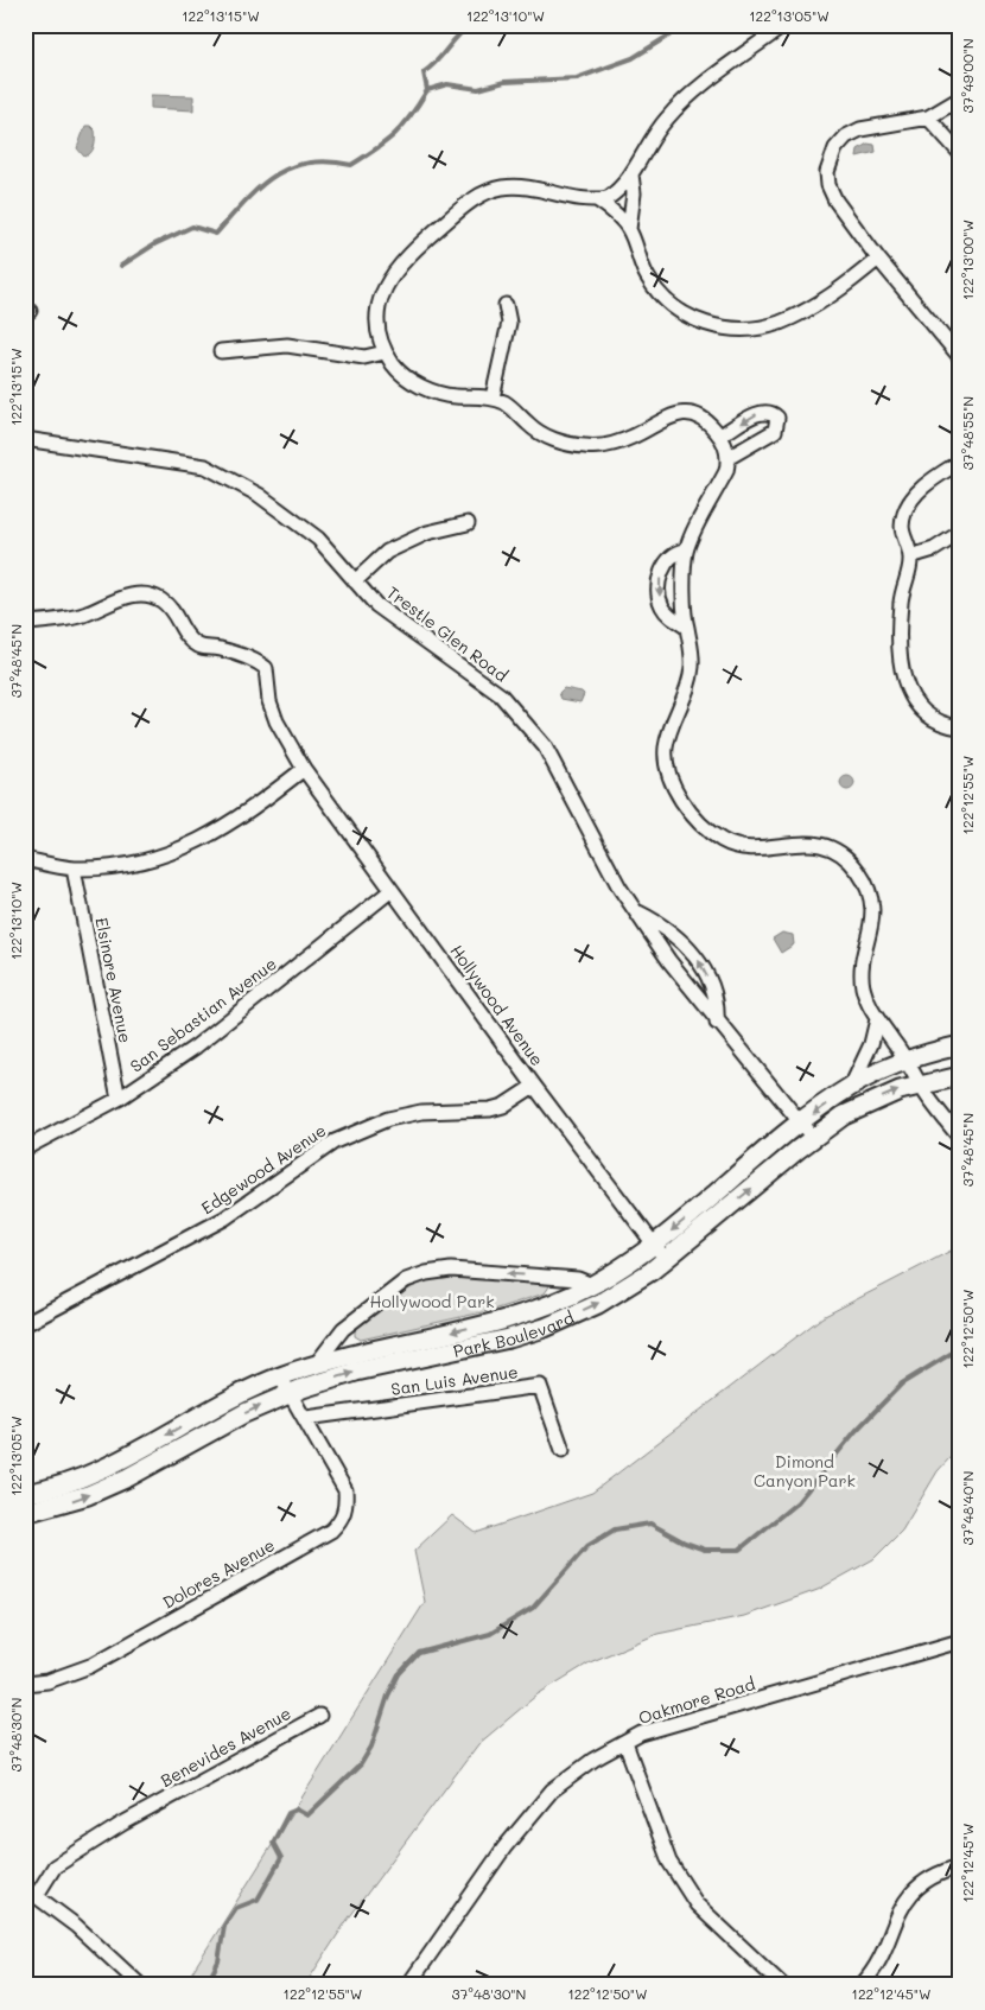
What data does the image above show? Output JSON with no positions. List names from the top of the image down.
{
  "streets": {
    "main road": ["Park Boulevard"],
    "street": [
      "Trestle Glen Road",
      "Elsinore Avenue",
      "Hollywood Avenue",
      "San Sebastian Avenue",
      "Edgewood Avenue",
      "San Luis Avenue",
      "Dolores Avenue",
      "Oakmore Road",
      "Benevides Avenue"
    ]
  },
  "crossings": [
    ["Trestle Glen Road", "Park Boulevard"],
    ["Elsinore Avenue", "San Sebastian Avenue"],
    ["Hollywood Avenue", "San Sebastian Avenue"],
    ["Hollywood Avenue", "Edgewood Avenue"],
    ["Hollywood Avenue", "Park Boulevard"],
    ["Park Boulevard", "Dolores Avenue"],
    ["San Luis Avenue", "Dolores Avenue"]
  ],
  "parks": ["Hollywood Park", "Dimond Canyon Park"],
  "coordinates": [
    "122°13'15\"W",
    "122°13'10\"W",
    "122°13'05\"W",
    "37°49'00\"N",
    "122°13'00\"W",
    "37°48'55\"N",
    "37°48'45\"N",
    "122°12'55\"W",
    "122°12'50\"W",
    "37°48'40\"N",
    "37°48'30\"N",
    "122°12'45\"W"
  ]
}
